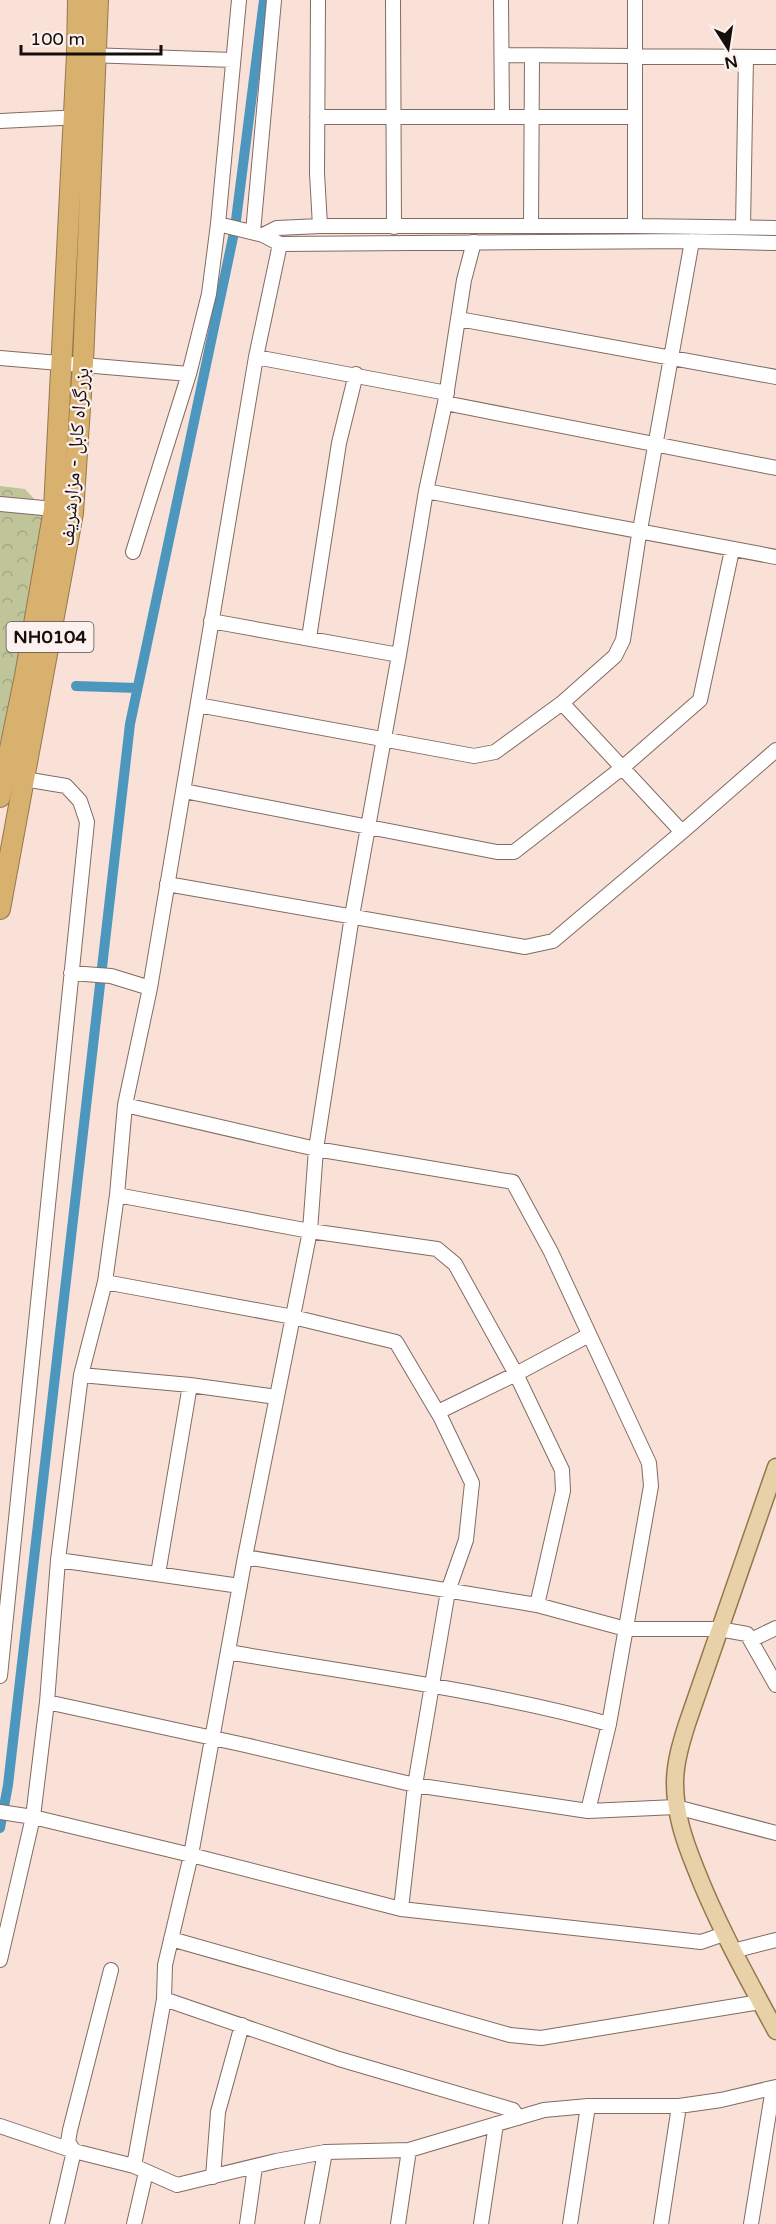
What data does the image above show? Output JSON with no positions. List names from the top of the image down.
{
  "streets": {
    "highway": ["بزرگراه کابل - مزارشریف", "NH0104"]
  },
  "scale_bar": "100 m",
  "north": "bottom"
}
